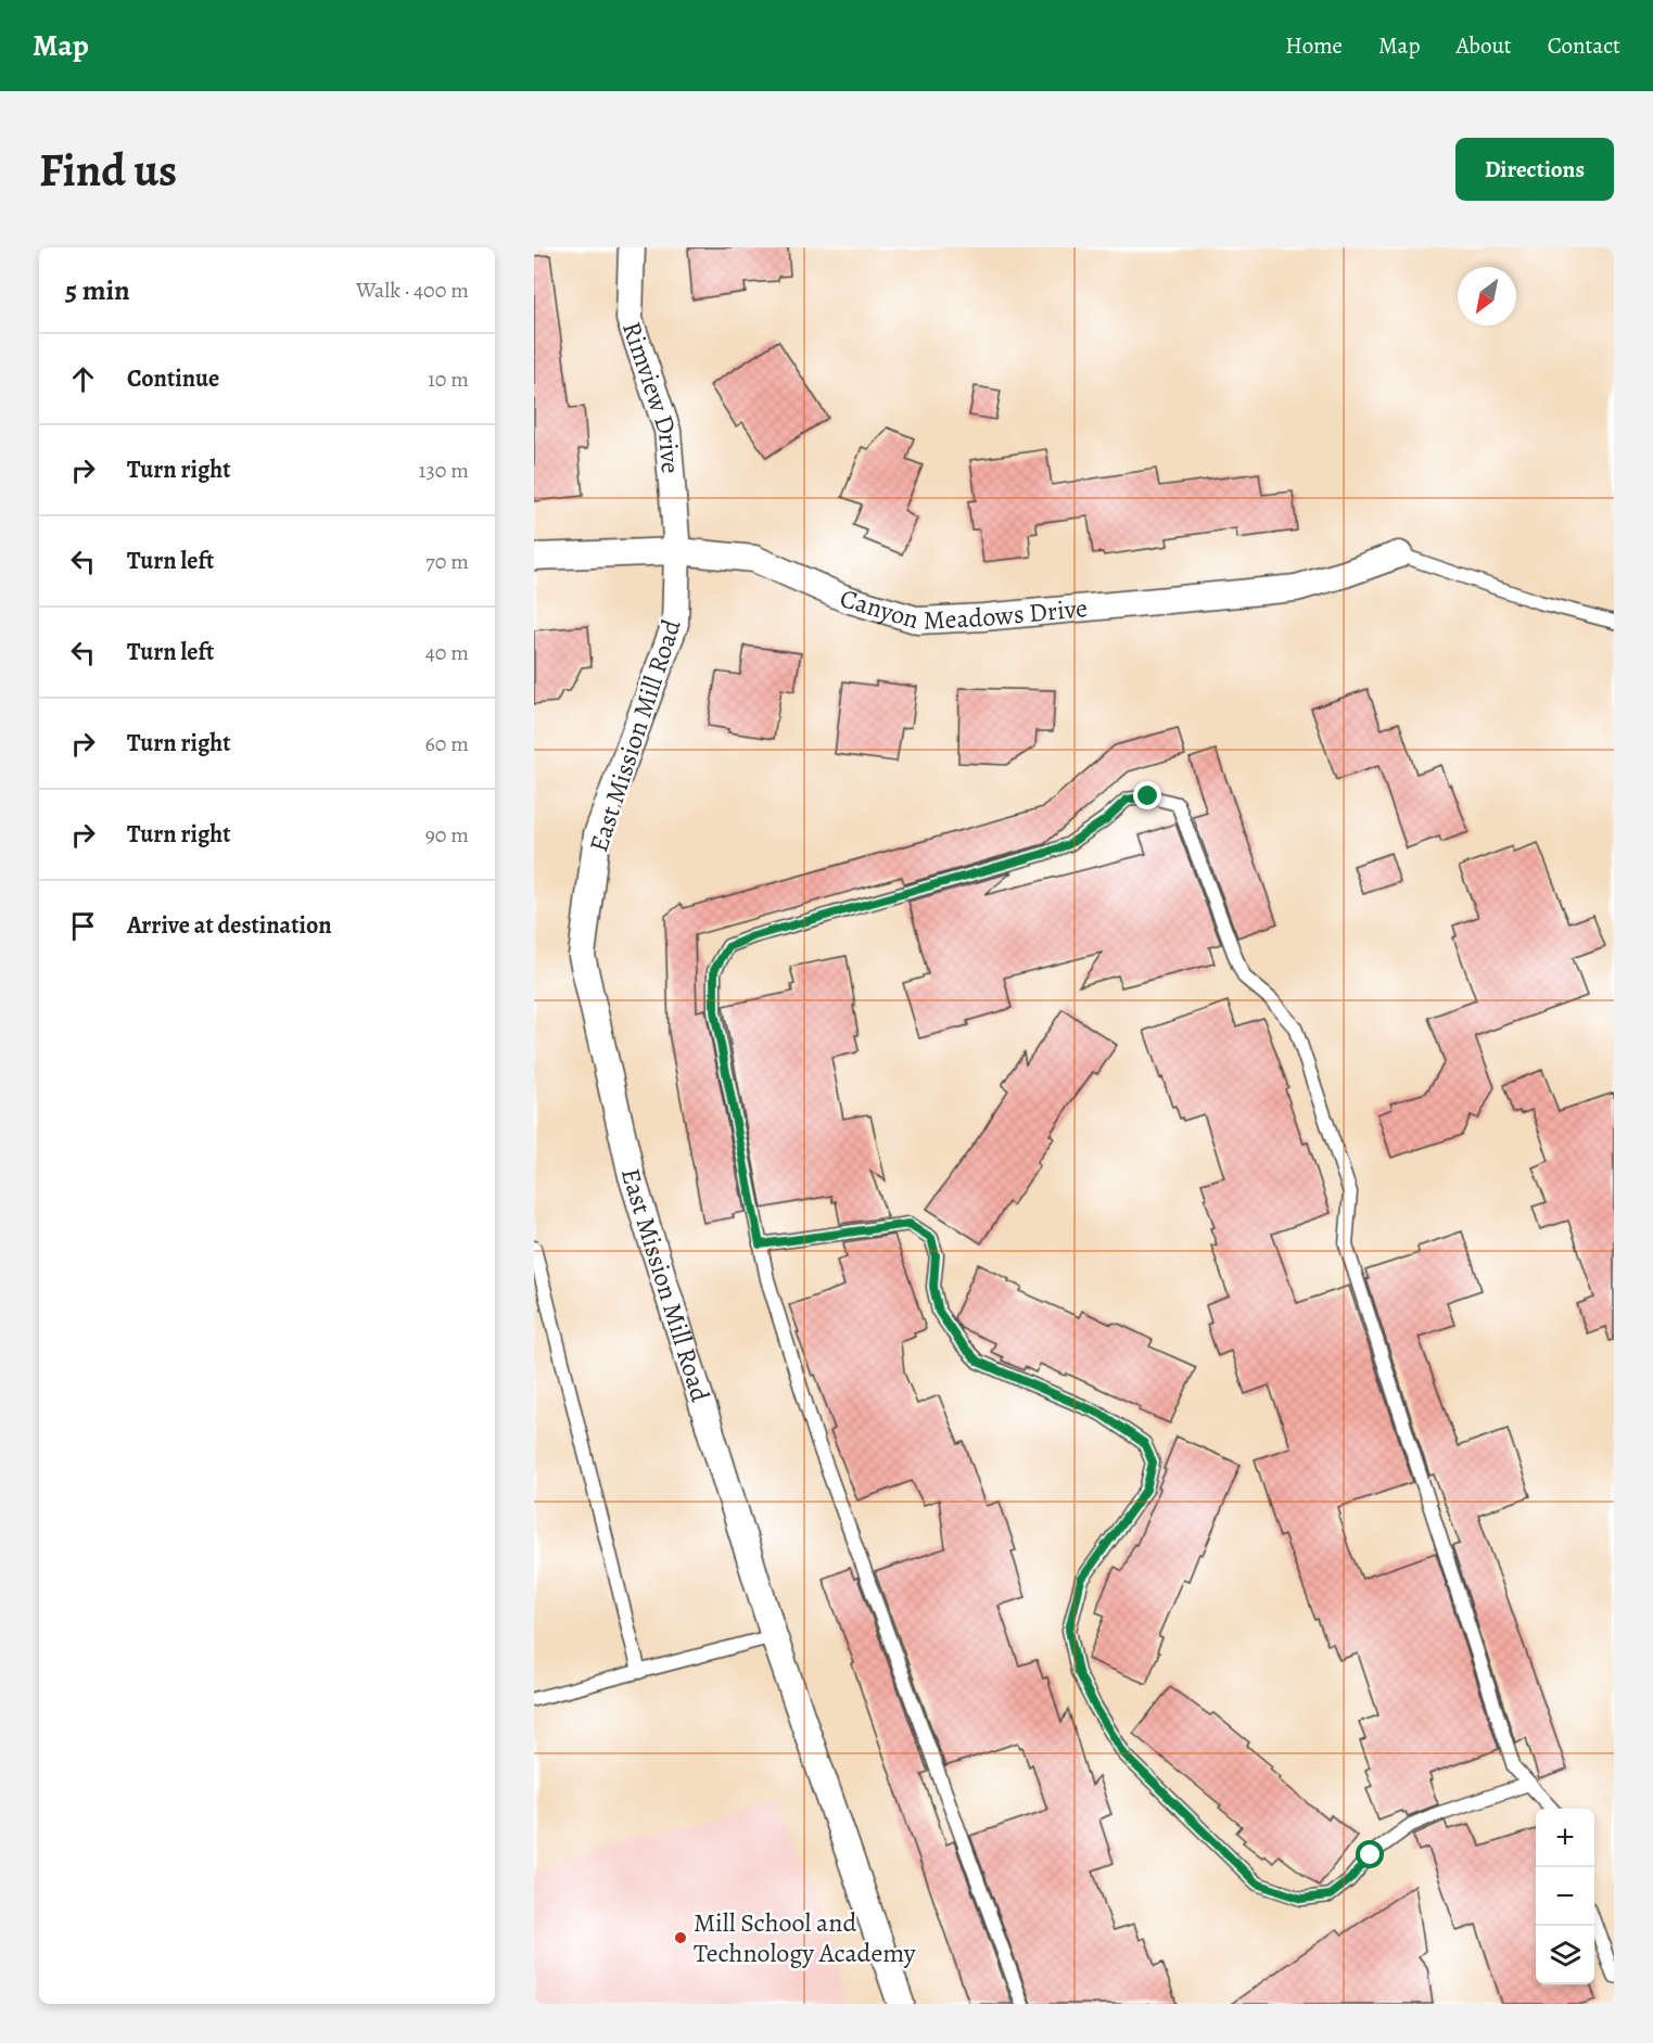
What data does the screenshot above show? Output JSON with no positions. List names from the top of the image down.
{
  "streets": {
    "street": ["Rimview Drive", "Canyon Meadows Drive", "East Mission Mill Road"]
  },
  "crossings": [
    ["Rimview Drive", "Canyon Meadows Drive"],
    ["Rimview Drive", "East Mission Mill Road"],
    ["Canyon Meadows Drive", "East Mission Mill Road"]
  ],
  "places": ["Mill School and Technology Academy"],
  "north": "bottom left",
  "page": {
    "header": "Map",
    "nav": [
      "Home",
      "Map",
      "About",
      "Contact"
    ],
    "buttons": "Directions",
    "title": "Find us",
    "heading": ["5 min", "Walk · 400 m"],
    "list": [
      ["Continue", "10 m"],
      ["Turn right", "130 m"],
      ["Turn left", "70 m"],
      ["Turn left", "40 m"],
      ["Turn right", "60 m"],
      ["Turn right", "90 m"],
      "Arrive at destination"
    ],
    "map_buttons": ["+", "−"]
  }
}
